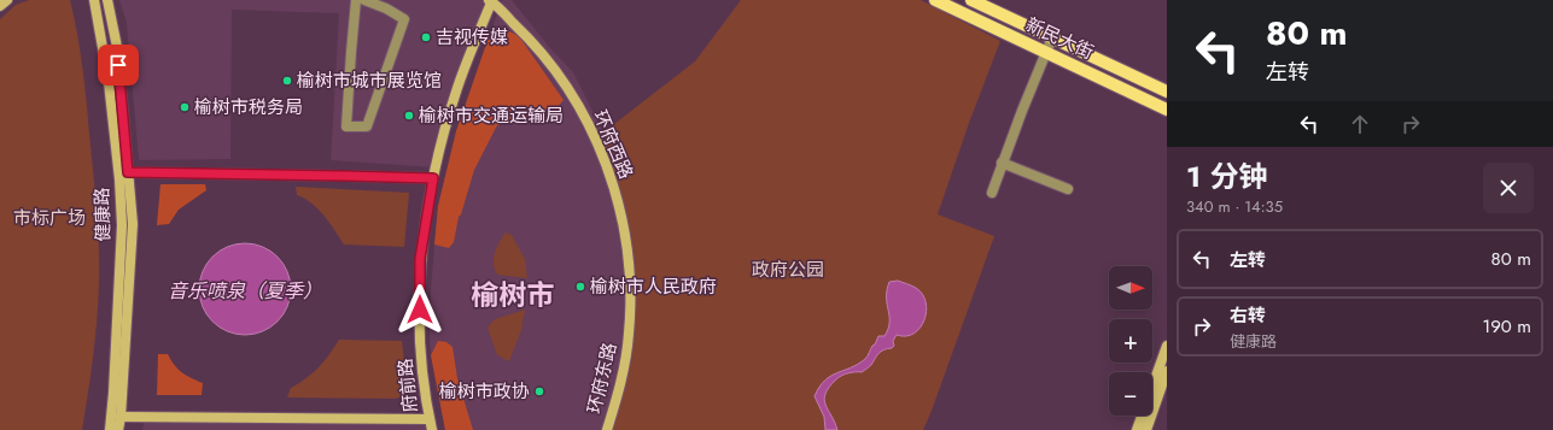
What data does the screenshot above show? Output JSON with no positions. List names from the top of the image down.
{
  "streets": {
    "main road": ["新民大街"],
    "street": [
      "环府西路",
      "健康路",
      "环府东路",
      "府前路"
    ]
  },
  "crossings": [
    ["环府西路", "环府东路"],
    ["环府西路", "府前路"]
  ],
  "districts": ["榆树市"],
  "water": ["音乐喷泉（夏季）"],
  "parks": ["市标广场", "政府公园"],
  "places": [
    "吉视传媒",
    "榆树市城市展览馆",
    "榆树市税务局",
    "榆树市交通运输局",
    "榆树市人民政府",
    "榆树市政协"
  ],
  "north": "right",
  "page": {
    "turn": ["80 m", "左转"],
    "heading": ["1 分钟", "340 m · 14:35"],
    "list": [
      {
        "name": "左转",
        "value": "80 m"
      },
      {
        "name": "右转",
        "note": "健康路",
        "value": "190 m"
      }
    ],
    "map_buttons": ["+", "−"]
  }
}
